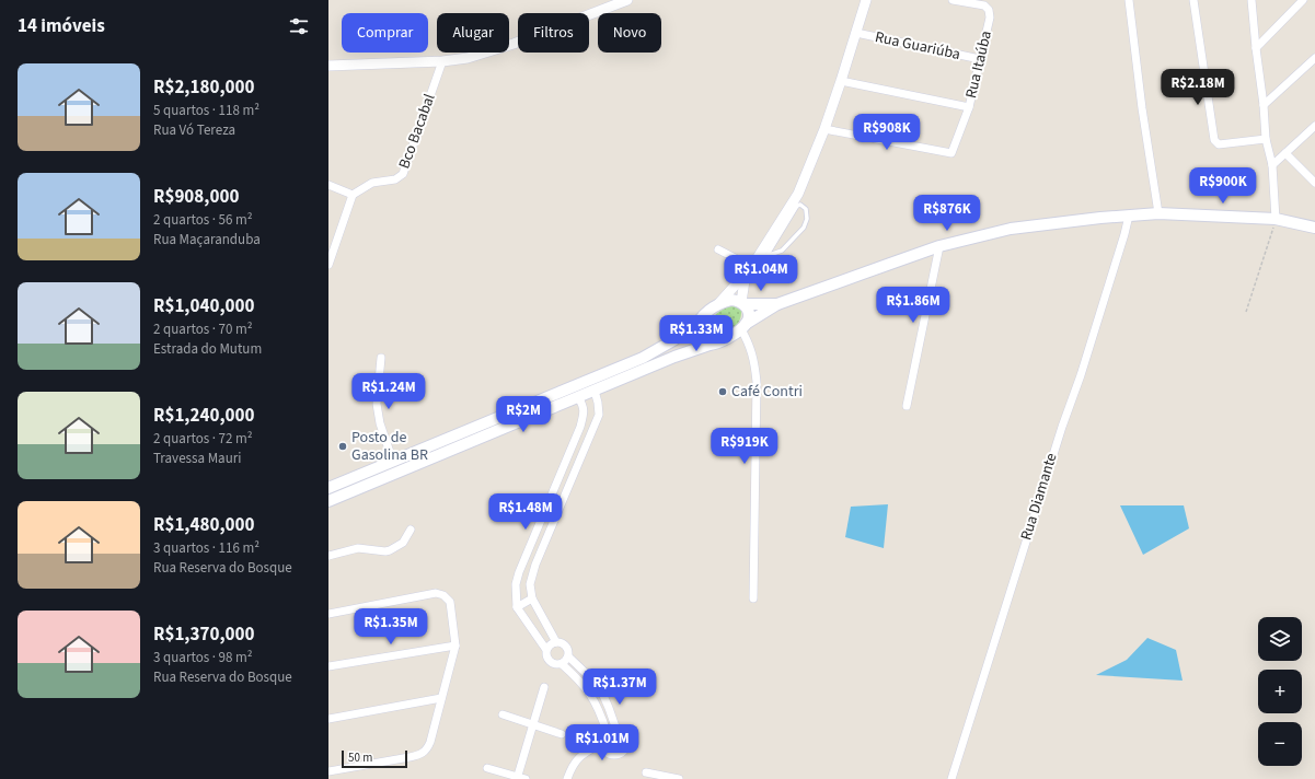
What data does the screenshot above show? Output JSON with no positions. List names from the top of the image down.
{
  "streets": {
    "street": [
      "Rua Guariúba",
      "Rua Itaúba",
      "Bco Bacabal",
      "Rua Diamante"
    ]
  },
  "crossings": [
    ["Rua Guariúba", "Rua Itaúba"]
  ],
  "places": ["Café Contri", "Posto de Gasolina BR"],
  "scale_bar": "50 m",
  "page": {
    "heading": "14 imóveis",
    "chip": [
      "Comprar",
      "Alugar",
      "Filtros",
      "Novo"
    ],
    "list": [
      {
        "name": "R$2,180,000",
        "note": "5 quartos · 118 m² · Rua Vó Tereza"
      },
      {
        "name": "R$908,000",
        "note": "2 quartos · 56 m² · Rua Maçaranduba"
      },
      {
        "name": "R$1,040,000",
        "note": "2 quartos · 70 m² · Estrada do Mutum"
      },
      {
        "name": "R$1,240,000",
        "note": "2 quartos · 72 m² · Travessa Mauri"
      },
      {
        "name": "R$1,480,000",
        "note": "3 quartos · 116 m² · Rua Reserva do Bosque"
      },
      {
        "name": "R$1,370,000",
        "note": "3 quartos · 98 m² · Rua Reserva do Bosque"
      }
    ],
    "price": [
      "R$2.18M",
      "R$908K",
      "R$900K",
      "R$876K",
      "R$1.04M",
      "R$1.86M",
      "R$1.33M",
      "R$1.24M",
      "R$2M",
      "R$919K",
      "R$1.48M",
      "R$1.35M",
      "R$1.37M",
      "R$1.01M"
    ],
    "map_buttons": ["+", "−"],
    "scale": "50 m"
  }
}
